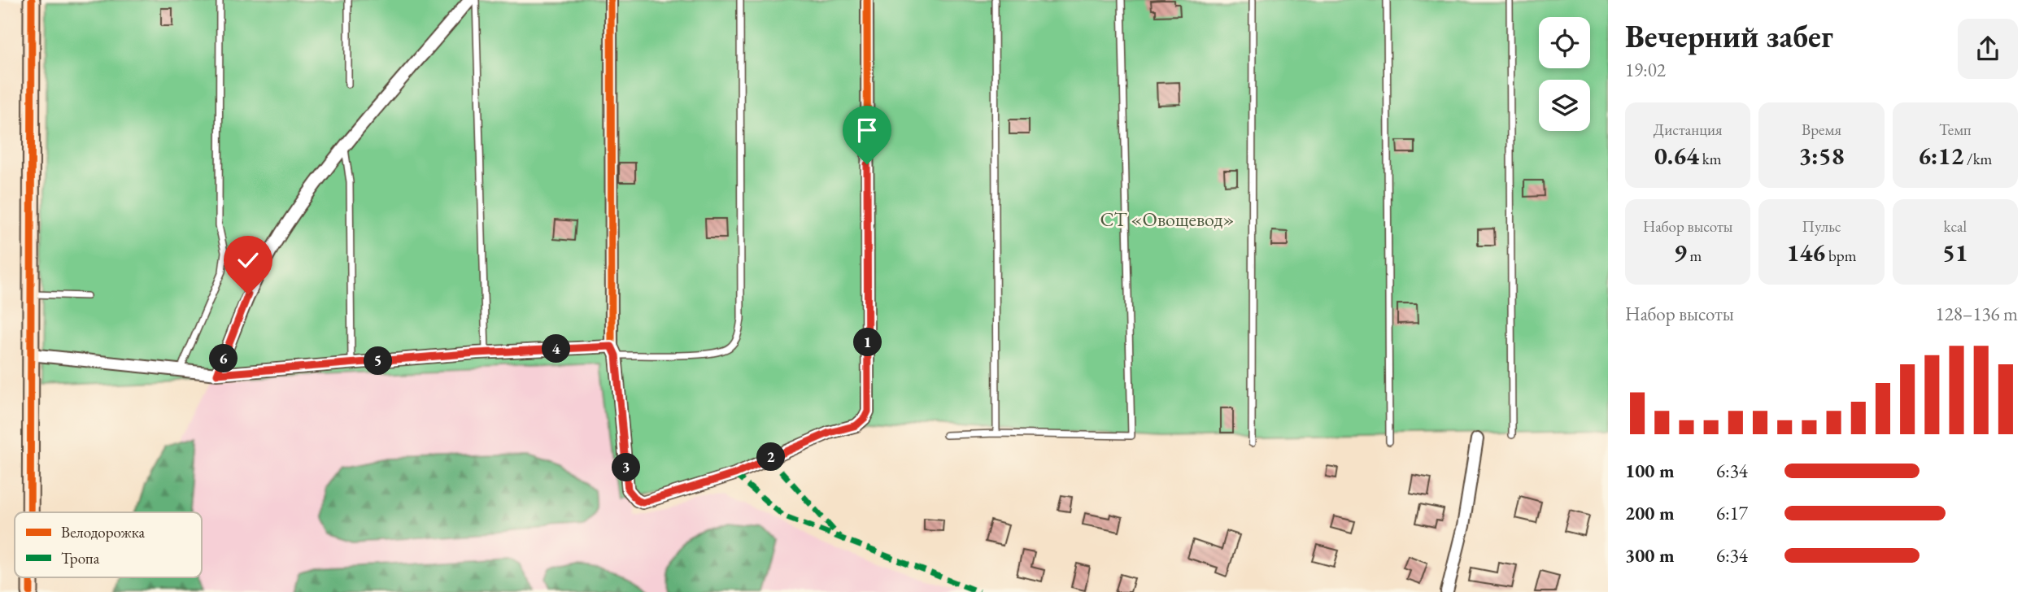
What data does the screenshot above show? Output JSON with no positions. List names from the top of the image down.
{
  "parks": ["СТ «Овощевод»"],
  "legend": ["Велодорожка", "Тропа"],
  "page": {
    "heading": ["Вечерний забег", "19:02"],
    "stats": [
      ["Дистанция", "0.64 km"],
      ["Время", "3:58"],
      ["Темп", "6:12 /km"],
      ["Набор высоты", "9 m"],
      ["Пульс", "146 bpm"],
      ["kcal", "51"]
    ],
    "chart": ["Набор высоты", "128–136 m"],
    "pins": [
      "1",
      "4",
      "6",
      "5",
      "2",
      "3"
    ],
    "list": [
      {
        "name": "100 m",
        "note": "6:34"
      },
      {
        "name": "200 m",
        "note": "6:17"
      },
      {
        "name": "300 m",
        "note": "6:34"
      }
    ]
  }
}
